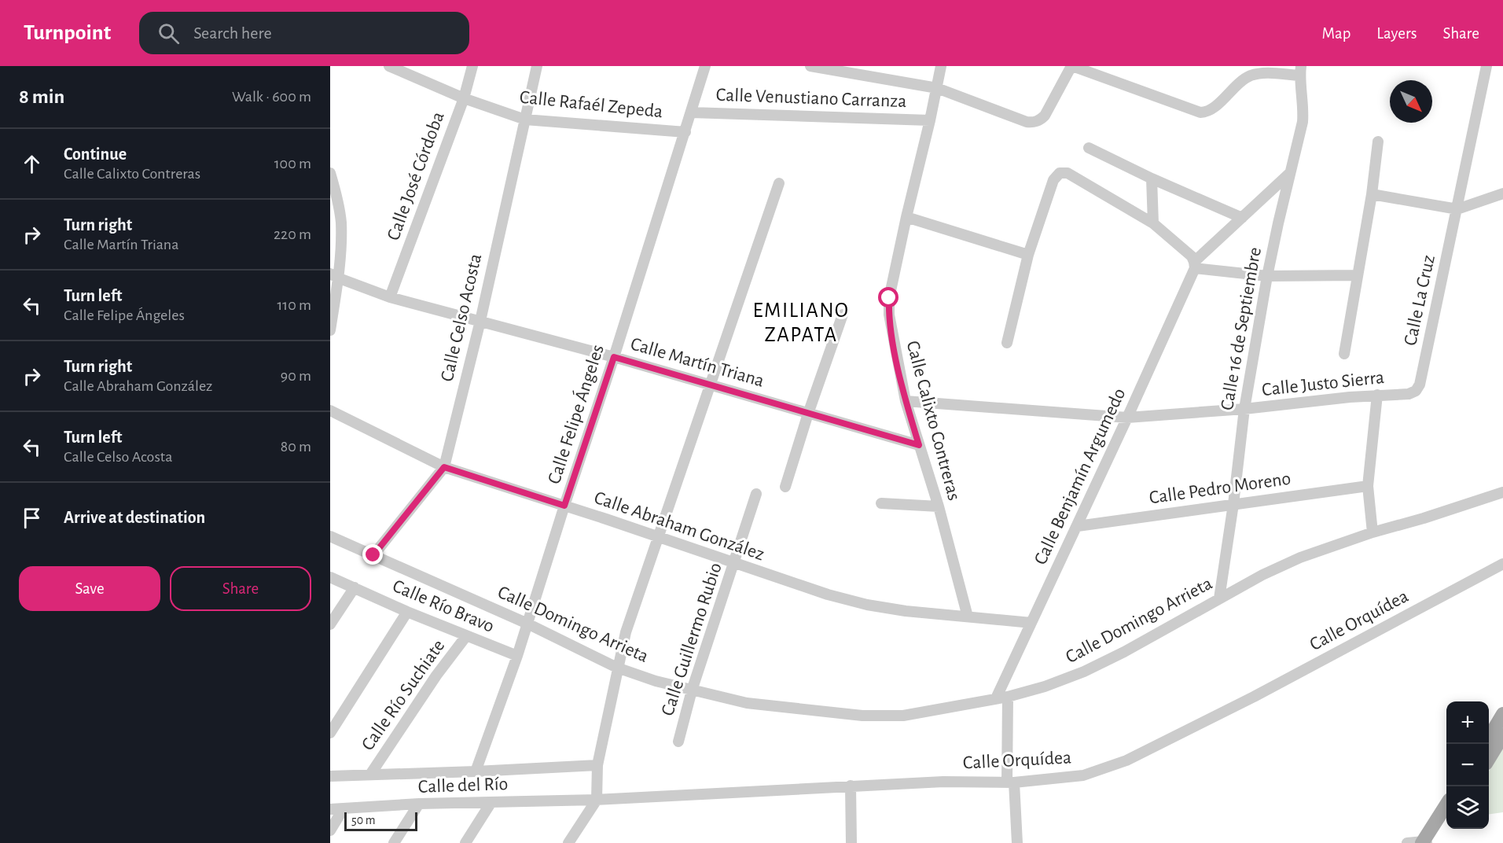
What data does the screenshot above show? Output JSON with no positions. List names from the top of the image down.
{
  "streets": {
    "street": [
      "Calle Venustiano Carranza",
      "Calle Rafaél Zepeda",
      "Calle José Córdoba",
      "Calle La Cruz",
      "Calle Celso Acosta",
      "Calle 16 de Septiembre",
      "Calle Martín Triana",
      "Calle Justo Sierra",
      "Calle Felipe Ángeles",
      "Calle Calixto Contreras",
      "Calle Benjamín Argumedo",
      "Calle Pedro Moreno",
      "Calle Abraham González",
      "Calle Río Bravo",
      "Calle Domingo Arrieta",
      "Calle Orquídea",
      "Calle Guillermo Rubio",
      "Calle Río Suchiate",
      "Calle del Río"
    ]
  },
  "crossings": [
    ["Calle Venustiano Carranza", "Calle Felipe Ángeles"],
    ["Calle Venustiano Carranza", "Calle Calixto Contreras"],
    ["Calle Rafaél Zepeda", "Calle José Córdoba"],
    ["Calle Rafaél Zepeda", "Calle Celso Acosta"],
    ["Calle Rafaél Zepeda", "Calle Felipe Ángeles"],
    ["Calle José Córdoba", "Calle Martín Triana"],
    ["Calle La Cruz", "Calle Justo Sierra"],
    ["Calle Celso Acosta", "Calle Martín Triana"],
    ["Calle Celso Acosta", "Calle Abraham González"],
    ["Calle Celso Acosta", "Calle Domingo Arrieta"],
    ["Calle 16 de Septiembre", "Calle Justo Sierra"],
    ["Calle 16 de Septiembre", "Calle Pedro Moreno"],
    ["Calle 16 de Septiembre", "Calle Domingo Arrieta"],
    ["Calle Martín Triana", "Calle Felipe Ángeles"],
    ["Calle Martín Triana", "Calle Calixto Contreras"],
    ["Calle Justo Sierra", "Calle Calixto Contreras"],
    ["Calle Justo Sierra", "Calle Benjamín Argumedo"],
    ["Calle Felipe Ángeles", "Calle Abraham González"],
    ["Calle Felipe Ángeles", "Calle Río Bravo"],
    ["Calle Felipe Ángeles", "Calle Domingo Arrieta"],
    ["Calle Calixto Contreras", "Calle Abraham González"],
    ["Calle Benjamín Argumedo", "Calle Pedro Moreno"],
    ["Calle Benjamín Argumedo", "Calle Abraham González"],
    ["Calle Benjamín Argumedo", "Calle Domingo Arrieta"],
    ["Calle Abraham González", "Calle Guillermo Rubio"],
    ["Calle Río Bravo", "Calle Río Suchiate"],
    ["Calle Domingo Arrieta", "Calle Guillermo Rubio"],
    ["Calle Orquídea", "Calle del Río"]
  ],
  "districts": ["EMILIANO ZAPATA"],
  "scale_bar": "50 m",
  "north": "bottom right",
  "page": {
    "header": "Turnpoint",
    "search": "Search here",
    "nav": ["Map", "Layers", "Share"],
    "heading": ["8 min", "Walk · 600 m"],
    "list": [
      ["Continue", "Calle Calixto Contreras", "100 m"],
      ["Turn right", "Calle Martín Triana", "220 m"],
      ["Turn left", "Calle Felipe Ángeles", "110 m"],
      ["Turn right", "Calle Abraham González", "90 m"],
      ["Turn left", "Calle Celso Acosta", "80 m"],
      "Arrive at destination"
    ],
    "buttons": ["Save", "Share"],
    "map_buttons": ["+", "−"],
    "scale": "50 m"
  }
}
